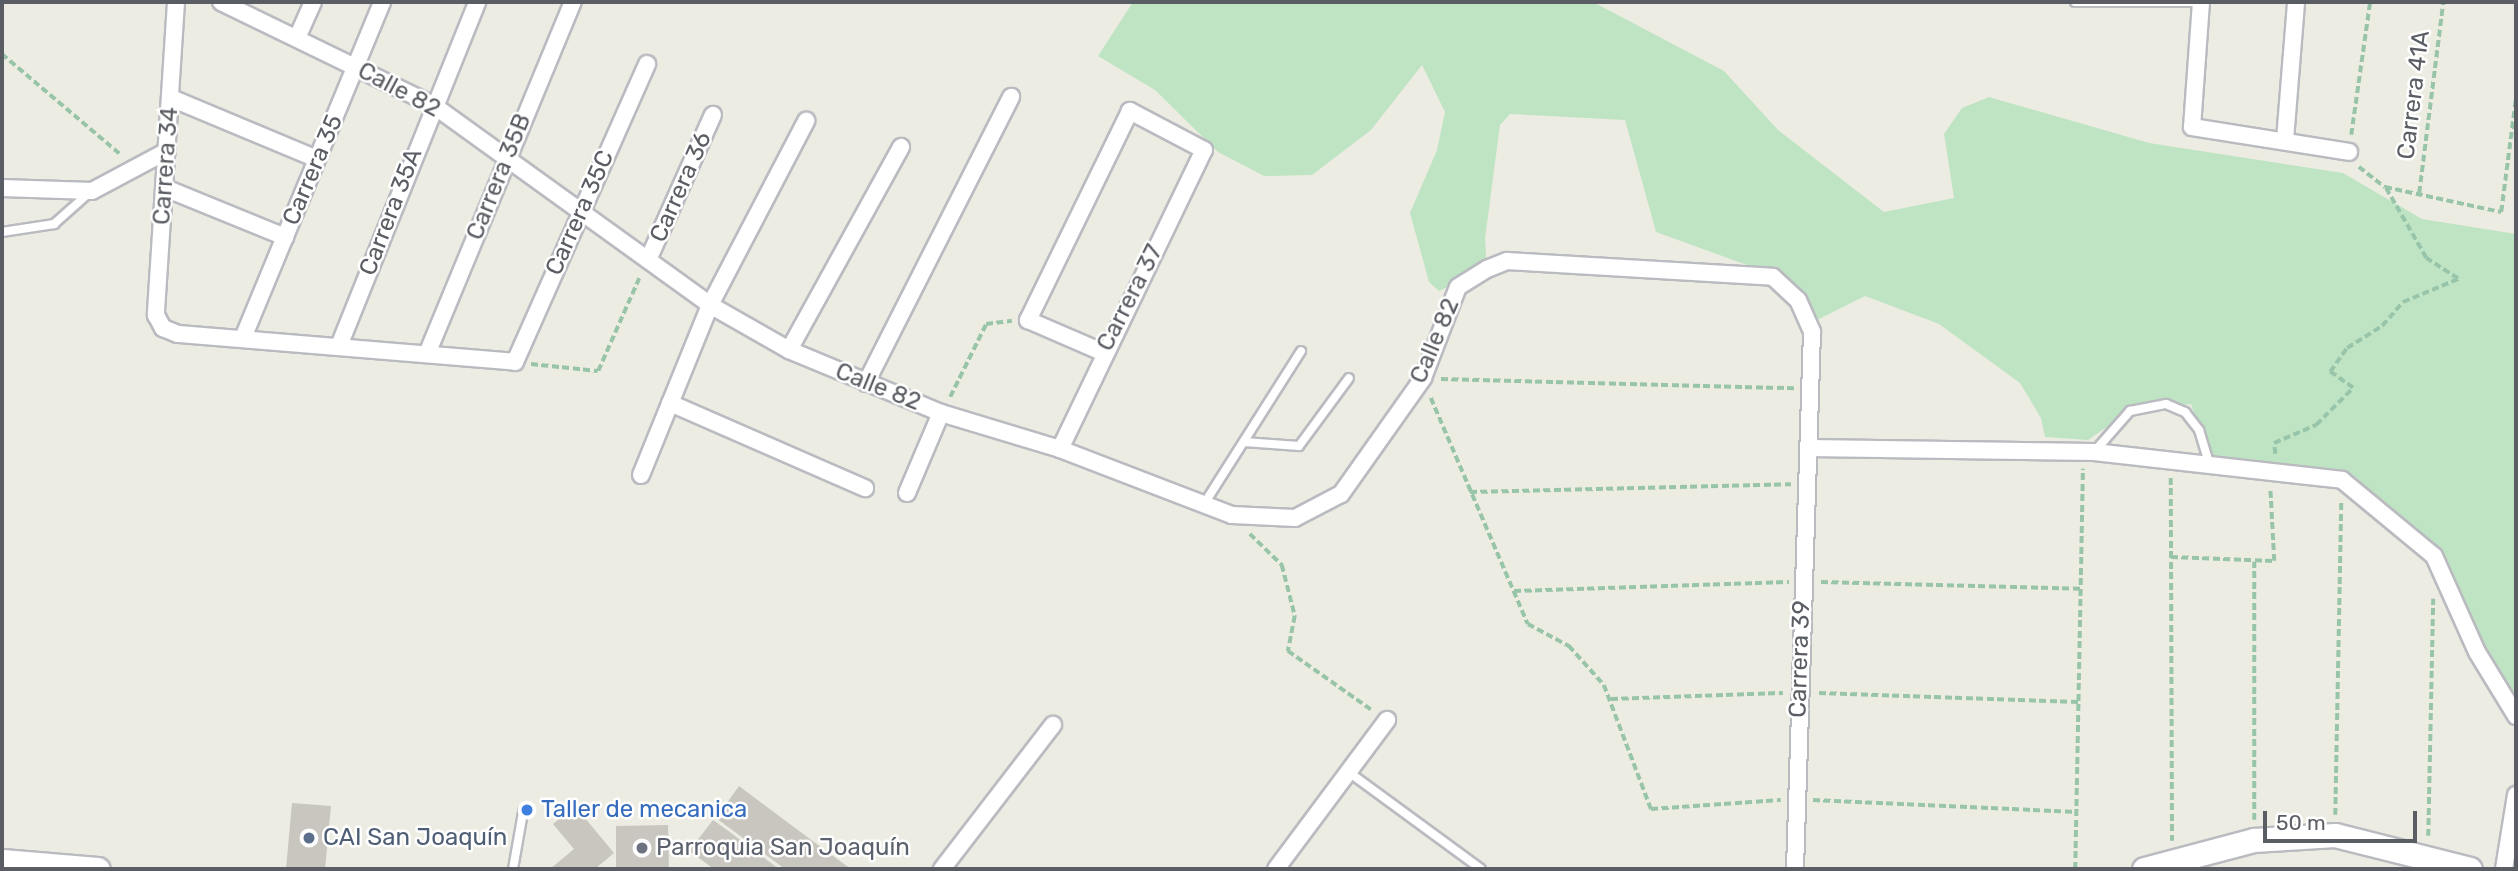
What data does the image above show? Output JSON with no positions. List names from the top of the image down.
{
  "streets": {
    "street": [
      "Calle 82",
      "Carrera 34",
      "Carrera 35",
      "Carrera 35B",
      "Carrera 36",
      "Carrera 35A",
      "Carrera 35C",
      "Carrera 37",
      "Carrera 39"
    ],
    "path": ["Carrera 41A"]
  },
  "crossings": [
    ["Calle 82", "Carrera 35"],
    ["Calle 82", "Carrera 35B"],
    ["Calle 82", "Carrera 36"],
    ["Calle 82", "Carrera 35A"],
    ["Calle 82", "Carrera 35C"],
    ["Calle 82", "Carrera 37"],
    ["Calle 82", "Carrera 39"],
    ["Carrera 34", "Carrera 35"]
  ],
  "places": ["Taller de mecanica", "CAI San Joaquín", "Parroquia San Joaquín"],
  "scale_bar": "50 m"
}
